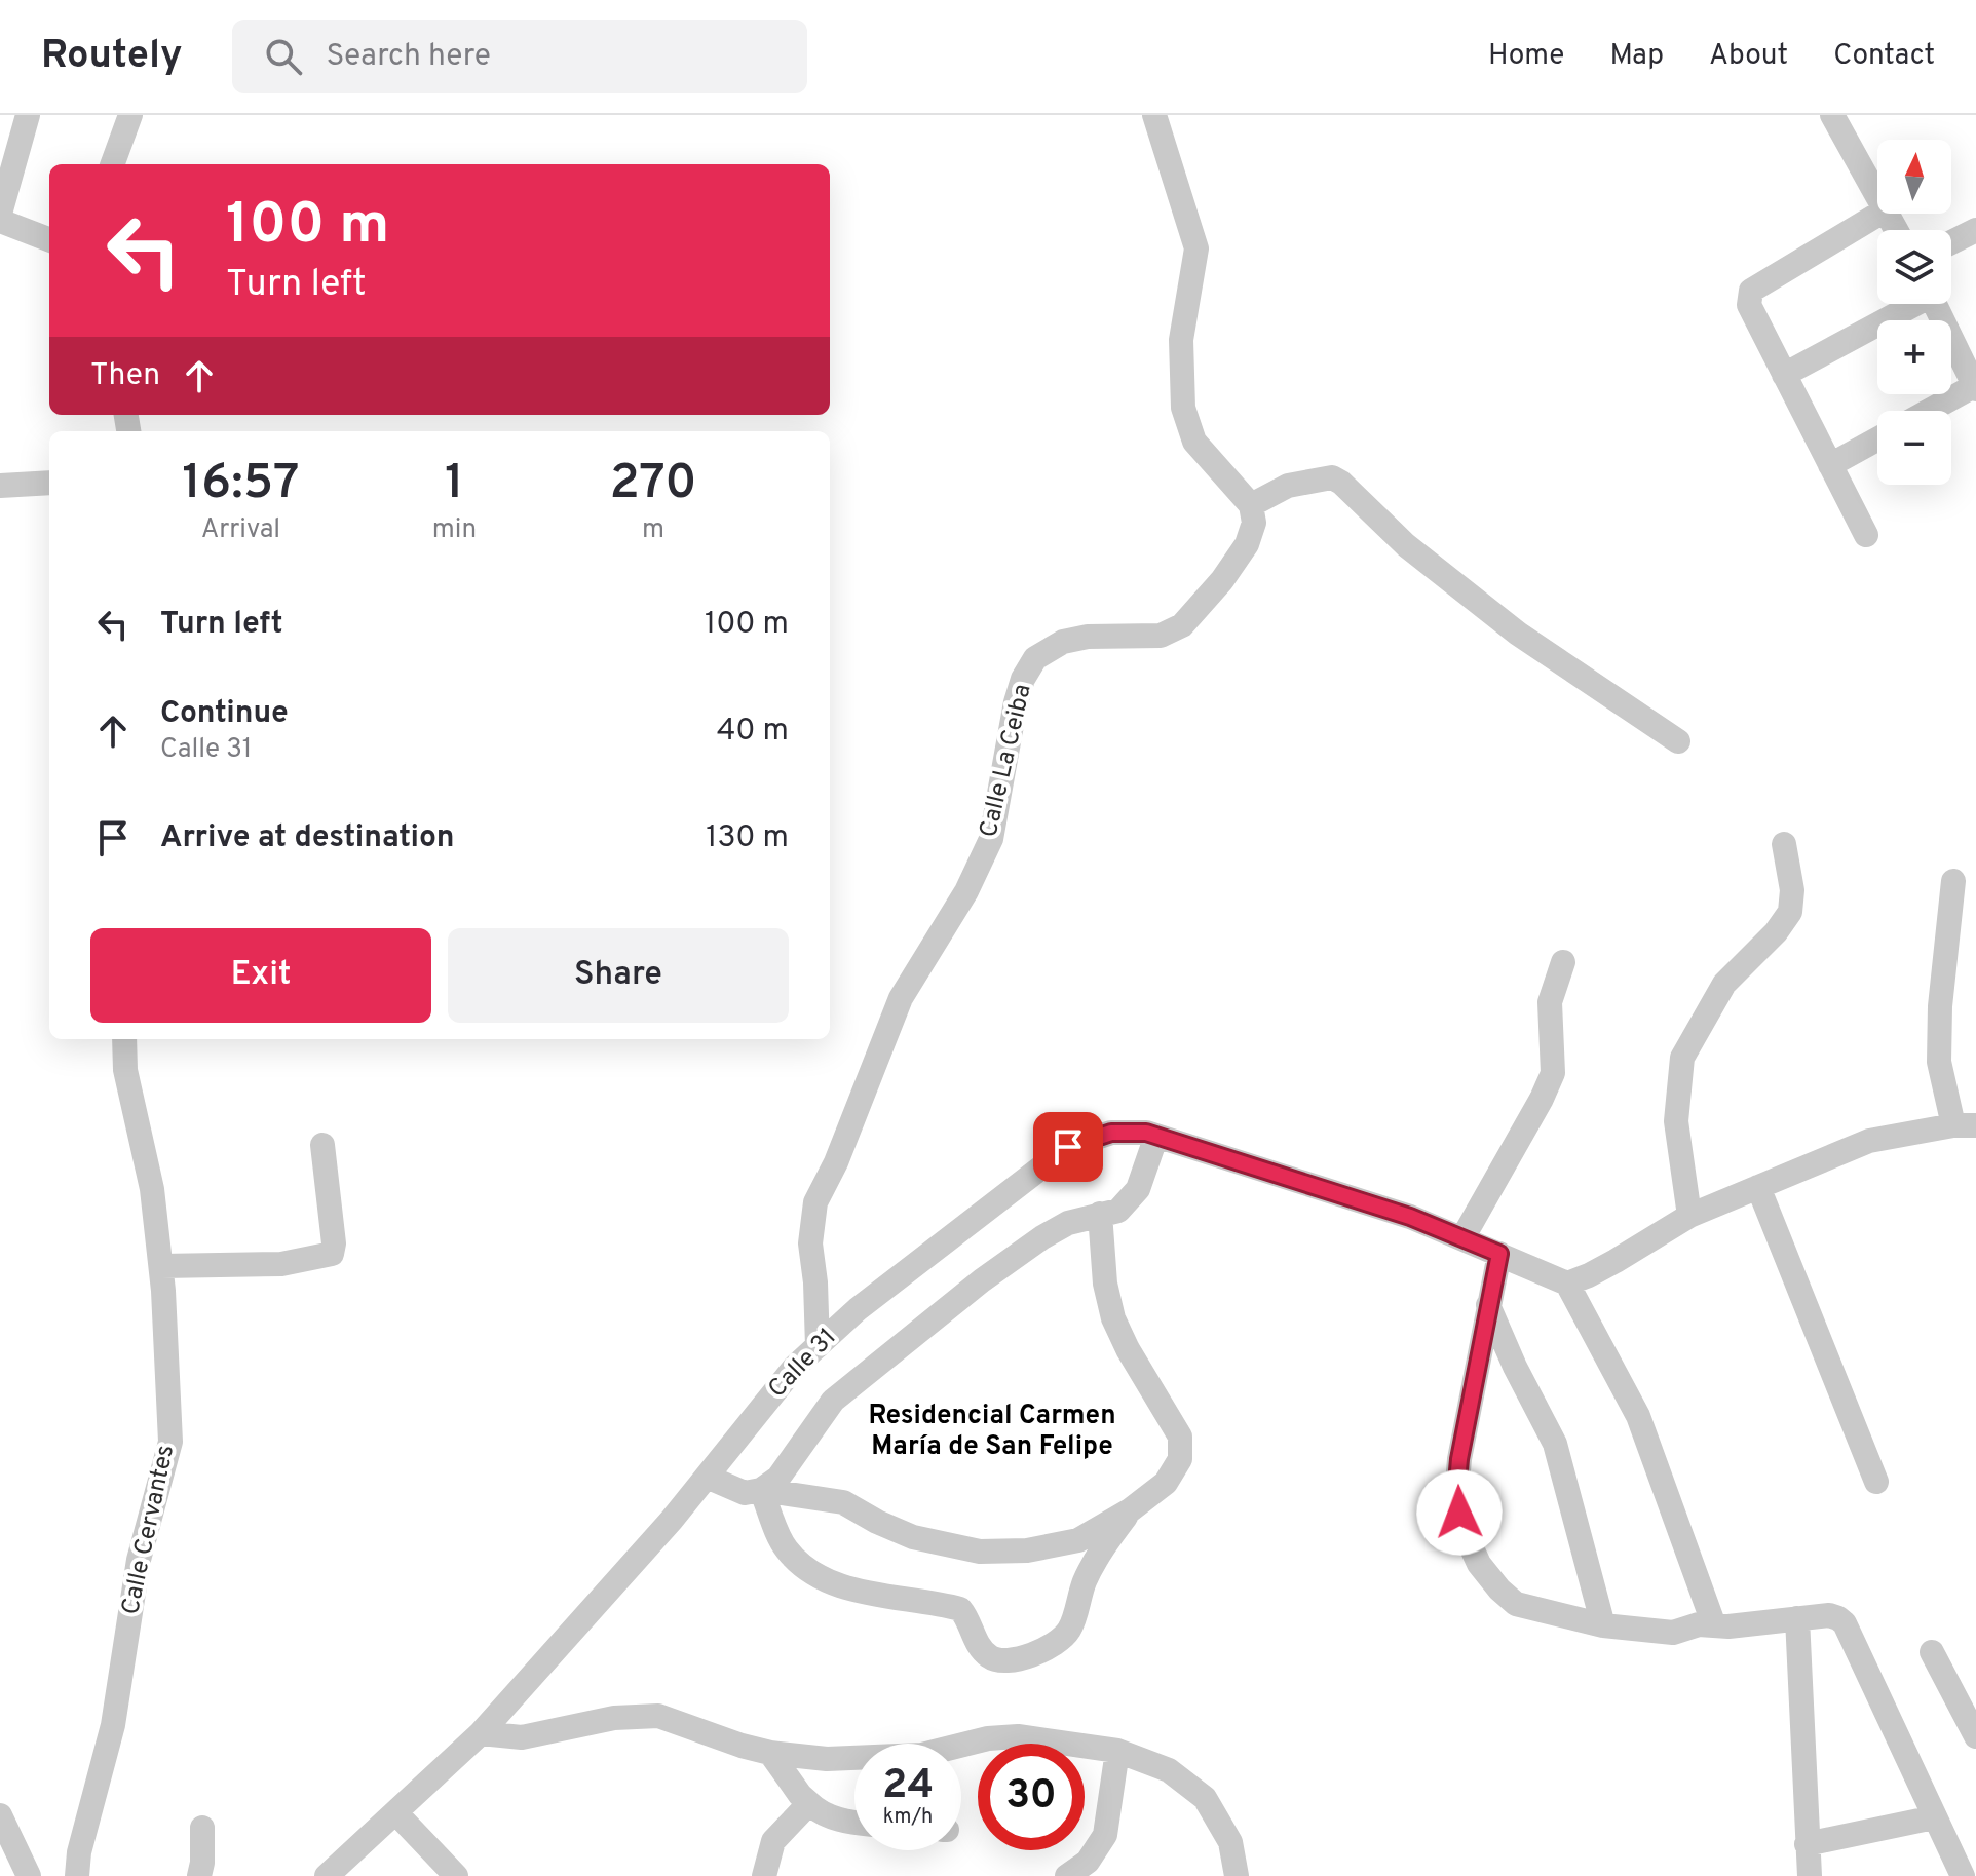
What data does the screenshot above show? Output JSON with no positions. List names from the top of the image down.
{
  "streets": {
    "street": ["Calle La Ceiba", "Calle 31", "Calle Cervantes"]
  },
  "crossings": [
    ["Calle La Ceiba", "Calle 31"]
  ],
  "districts": ["Residencial Carmen María de San Felipe"],
  "north": "top",
  "page": {
    "header": "Routely",
    "search": "Search here",
    "nav": [
      "Home",
      "Map",
      "About",
      "Contact"
    ],
    "map_buttons": ["+", "−"],
    "turn": ["100 m", "Turn left"],
    "then": "Then",
    "eta": [
      "16:57",
      "Arrival",
      "1",
      "min",
      "270",
      "m"
    ],
    "list": [
      {
        "name": "Turn left",
        "value": "100 m"
      },
      {
        "name": "Continue",
        "note": "Calle 31",
        "value": "40 m"
      },
      {
        "name": "Arrive at destination",
        "value": "130 m"
      }
    ],
    "buttons": ["Exit", "Share"],
    "speed": "24 km/h",
    "limit": "30"
  }
}
